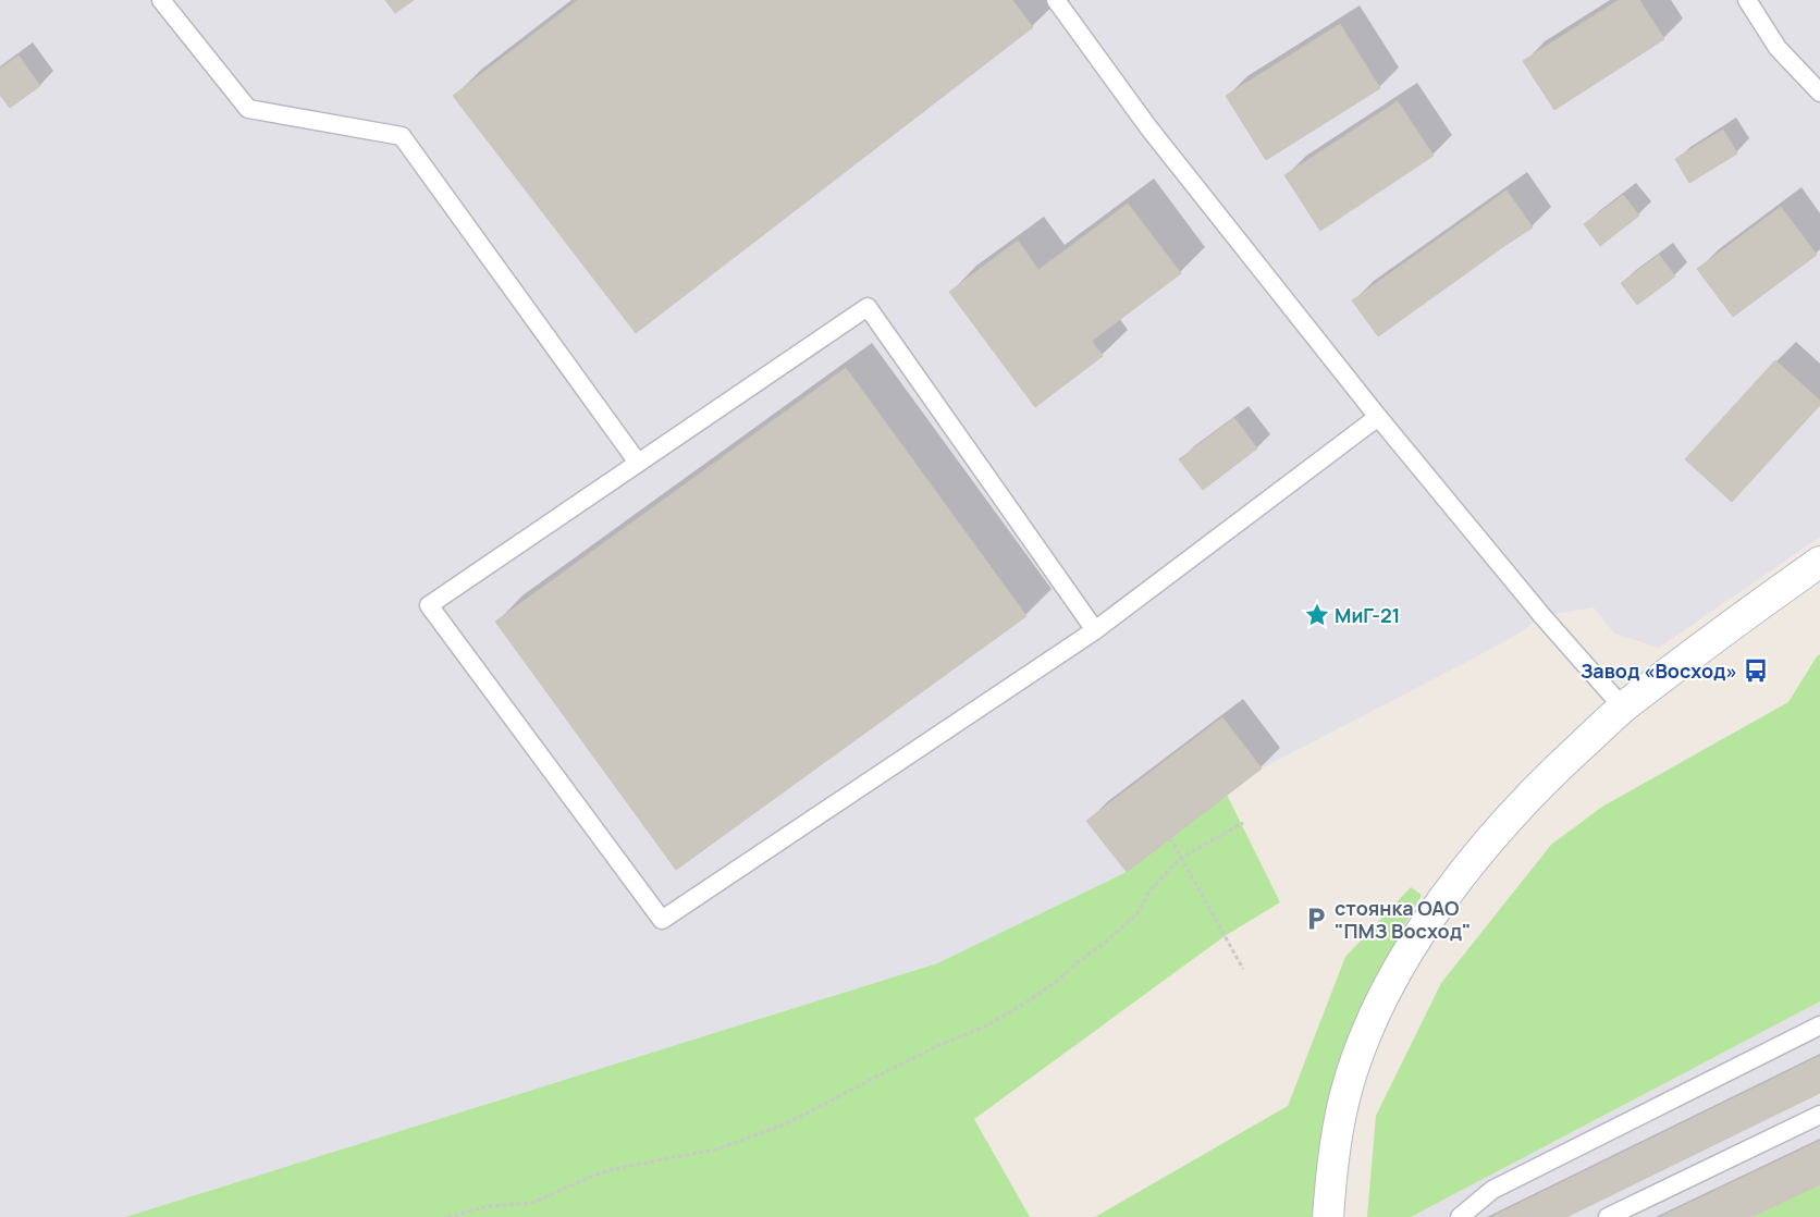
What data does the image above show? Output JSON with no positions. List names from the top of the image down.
{
  "places": {
    "place": ["МиГ-21"],
    "bus stop": ["Завод «Восход»"],
    "parking": ["стоянка ОАО \"ПМЗ Восход\""]
  }
}
